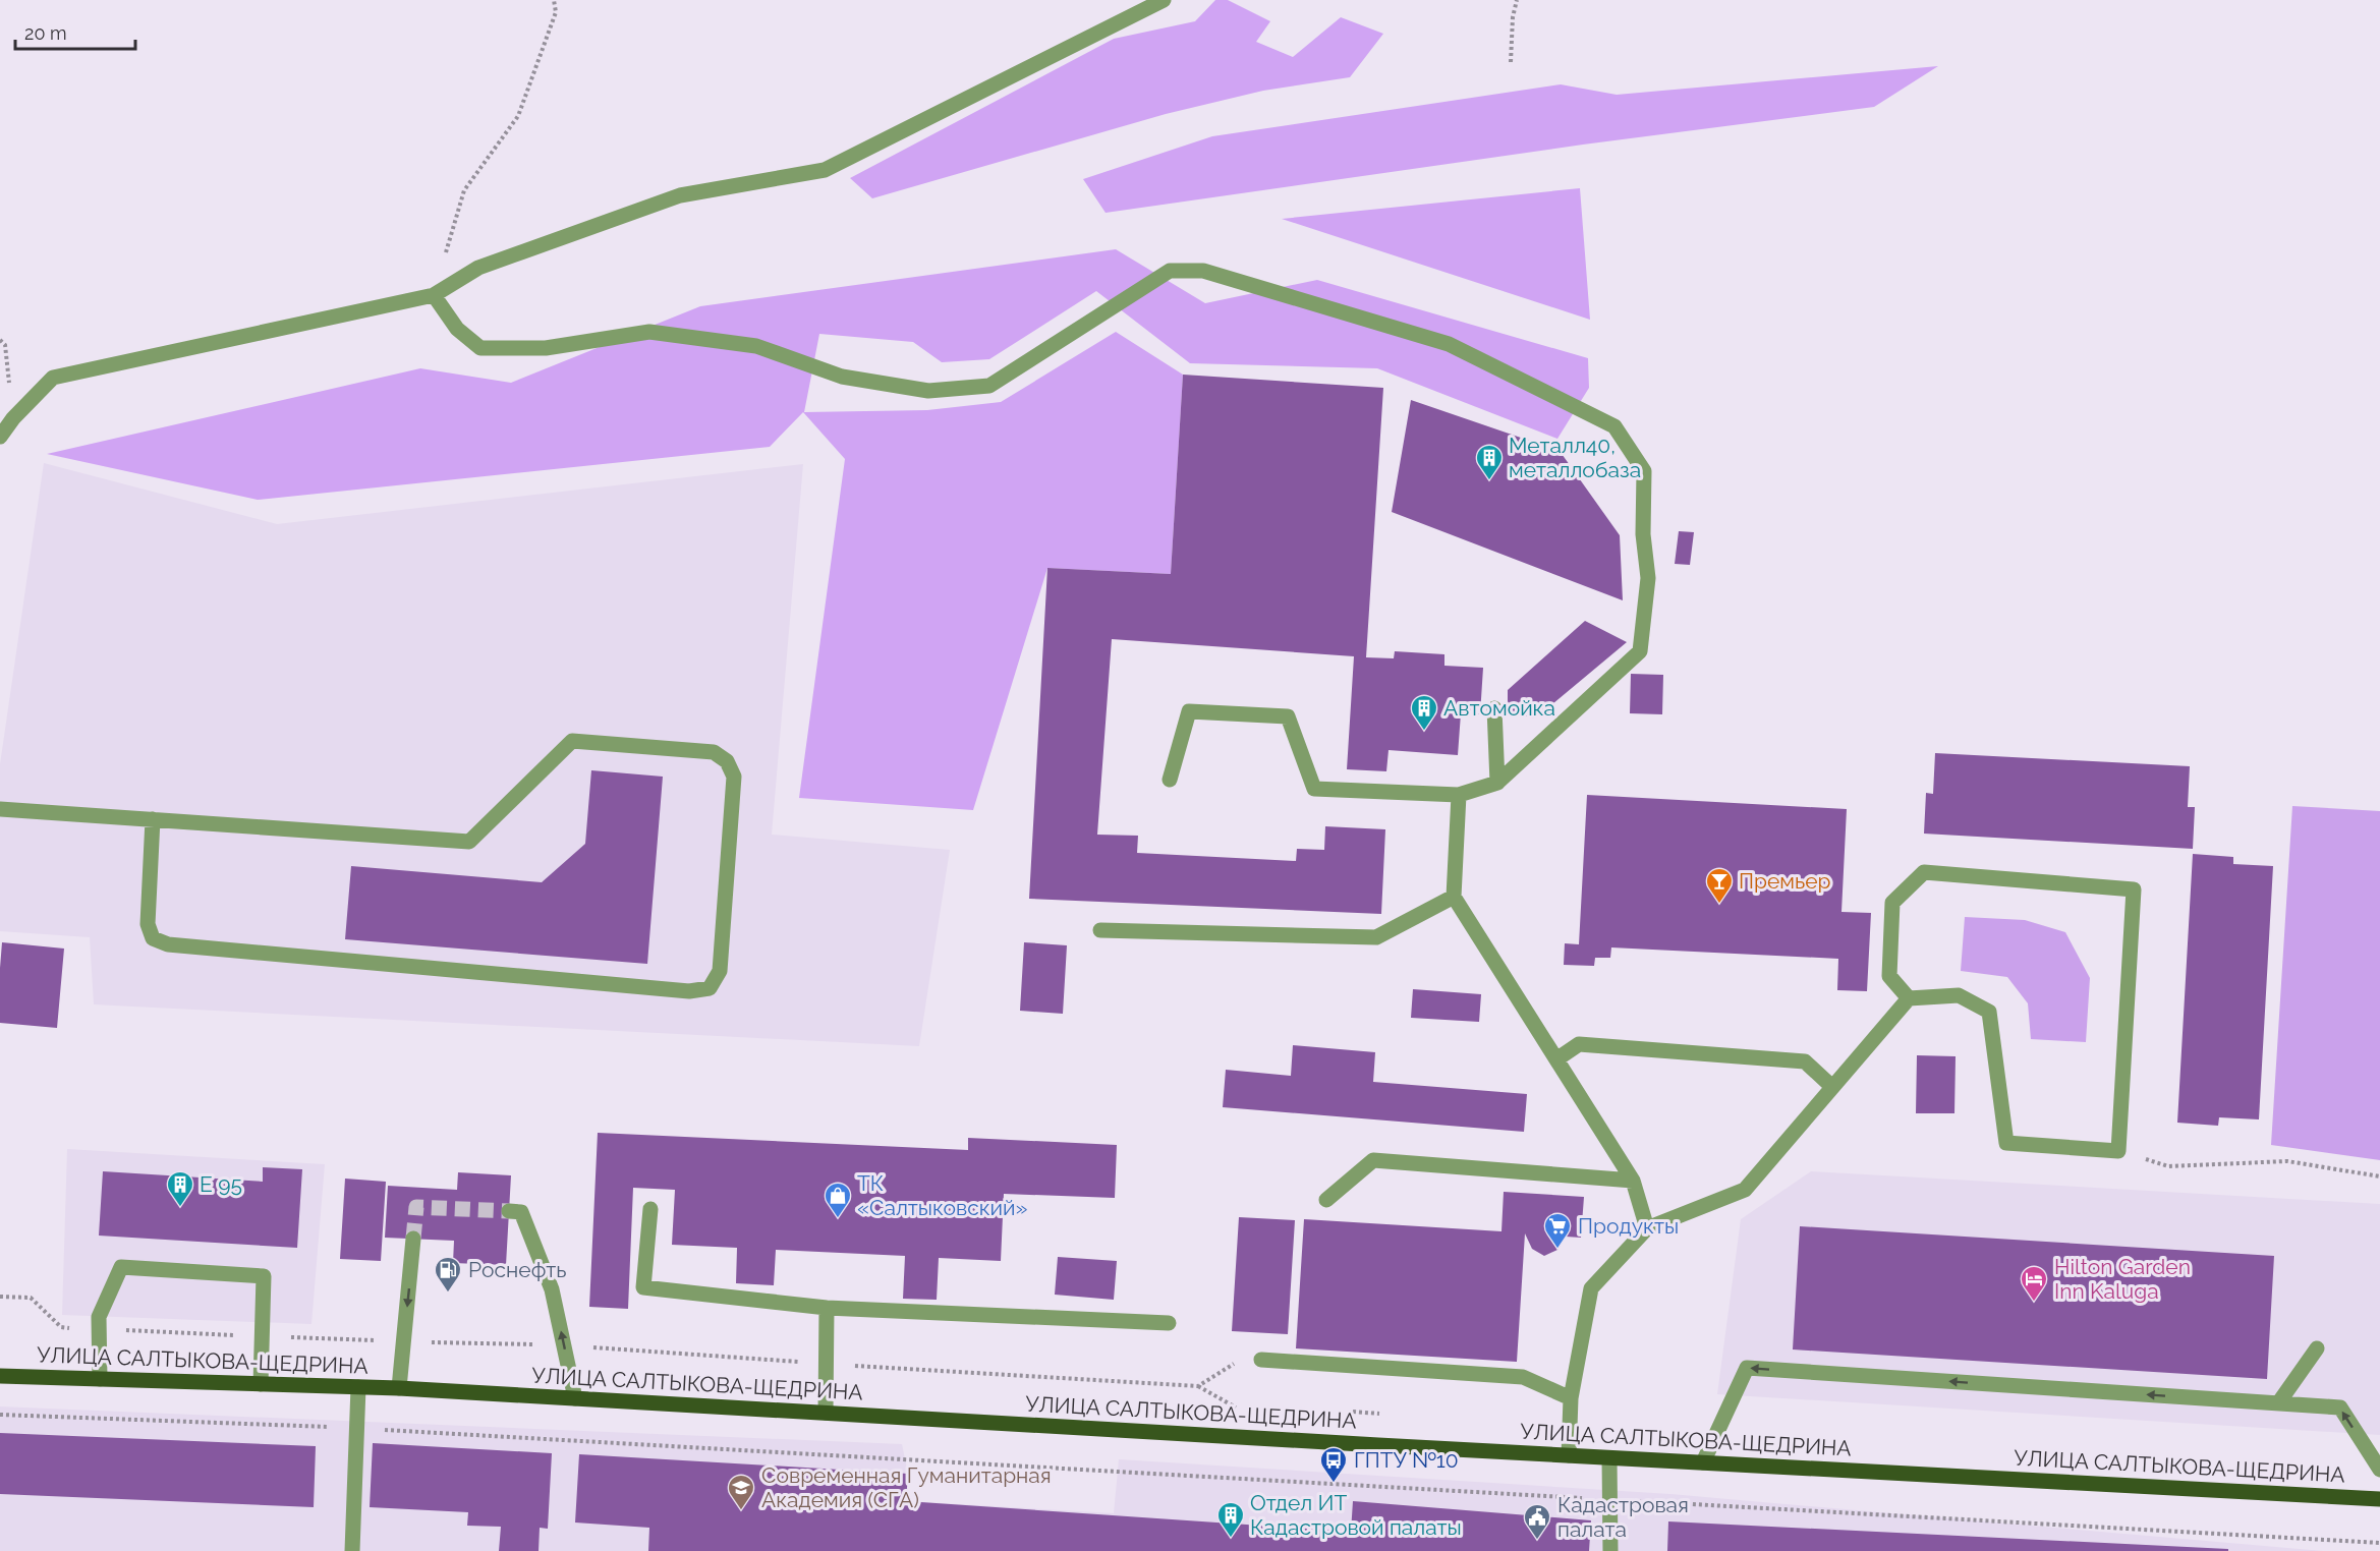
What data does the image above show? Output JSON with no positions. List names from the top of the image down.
{
  "streets": {
    "main road": ["УЛИЦА САЛТЫКОВА-ЩЕДРИНА"]
  },
  "places": {
    "building": [
      "Металл40, металлобаза",
      "Автомойка",
      "Е 95",
      "Отдел ИТ Кадастровой палаты"
    ],
    "bar": ["Премьер"],
    "shop": ["ТК «Салтыковский»"],
    "supermarket": ["Продукты"],
    "fuel station": ["Роснефть"],
    "hotel": ["Hilton Garden Inn Kaluga"],
    "bus stop": ["ГПТУ №10"],
    "school or university": ["Современная Гуманитарная Академия (СГА)"],
    "public building": ["Кадастровая палата"]
  },
  "scale_bar": "20 m"
}
